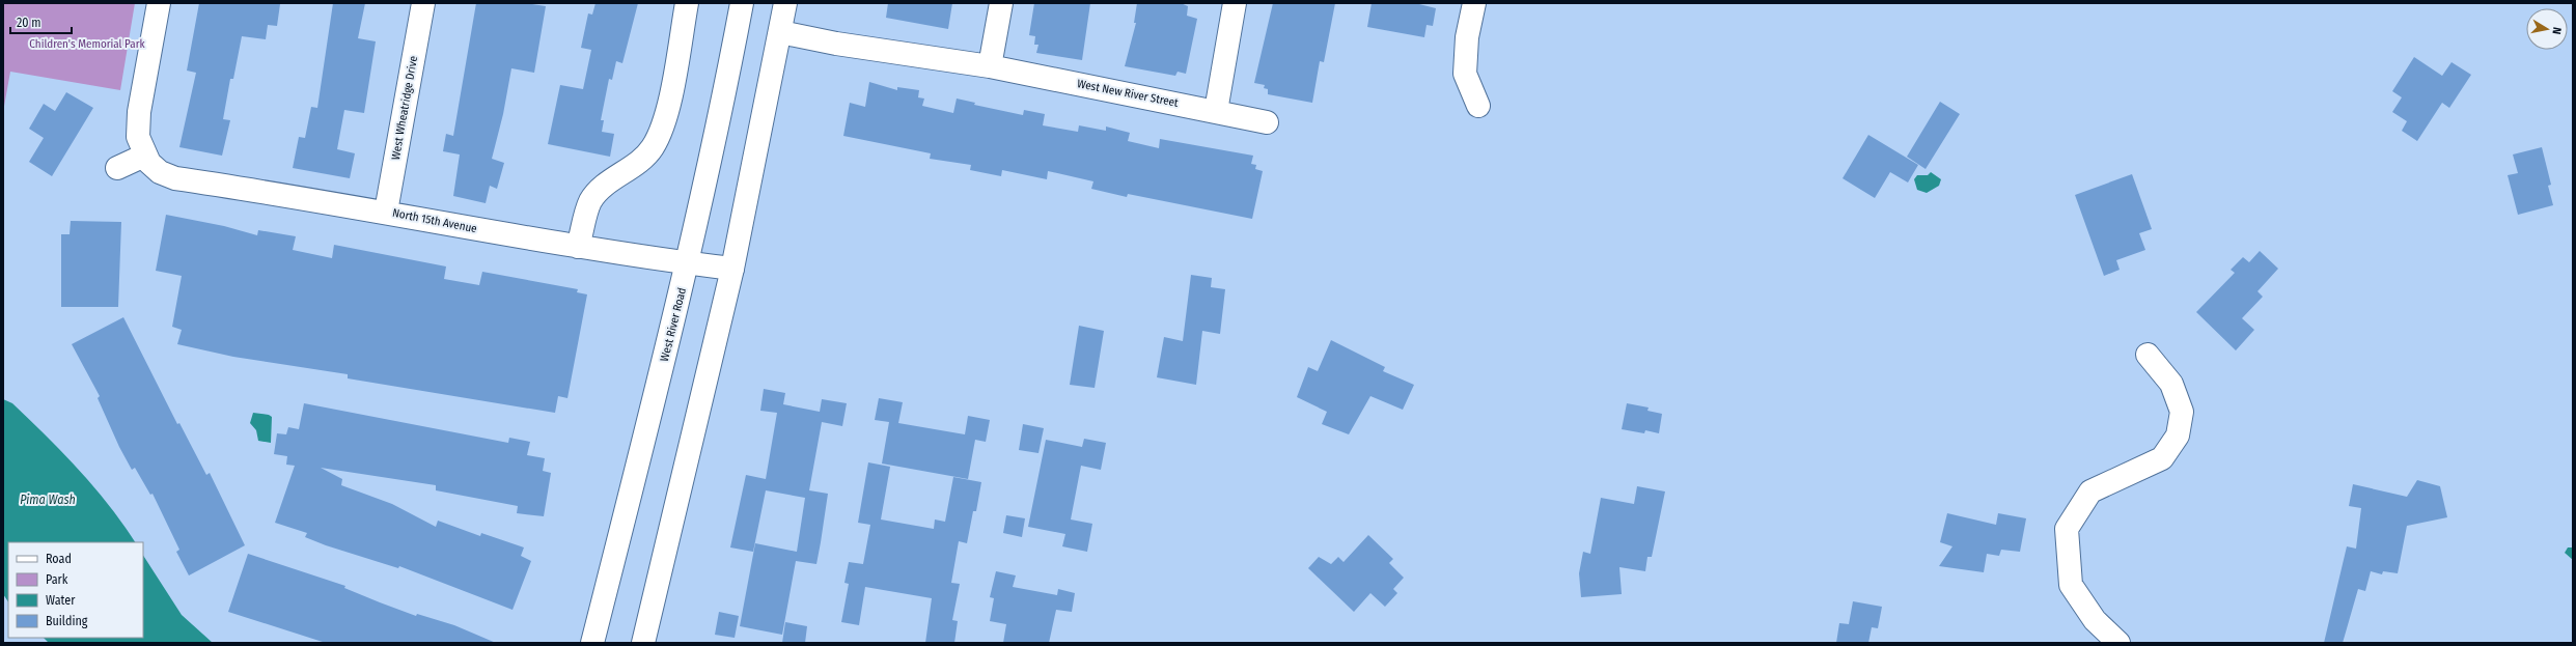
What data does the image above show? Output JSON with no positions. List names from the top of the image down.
{
  "streets": {
    "street": [
      "West New River Street",
      "West Wheatridge Drive",
      "North 15th Avenue",
      "West River Road"
    ]
  },
  "crossings": [
    ["West Wheatridge Drive", "North 15th Avenue"],
    ["North 15th Avenue", "West River Road"]
  ],
  "water": ["Pima Wash"],
  "parks": ["Children's Memorial Park"],
  "legend": [
    "Road",
    "Park",
    "Water",
    "Building"
  ],
  "scale_bar": "20 m",
  "north": "right"
}
